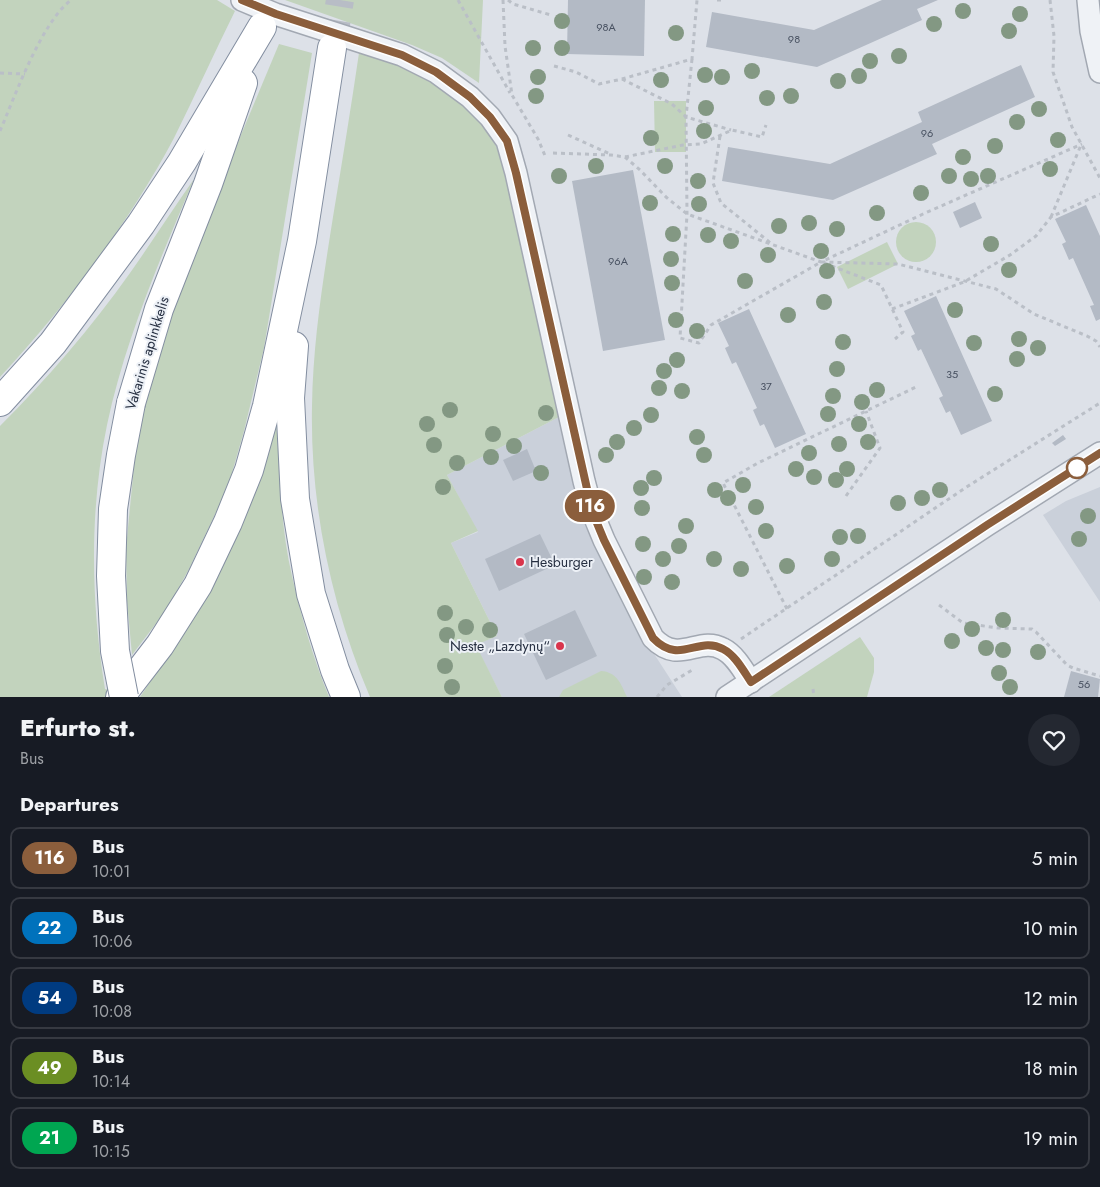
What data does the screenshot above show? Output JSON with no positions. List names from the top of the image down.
{
  "streets": {
    "highway": ["Vakarinis aplinkkelis"]
  },
  "places": ["Hesburger", "Neste „Lazdynų“"],
  "lines": ["bus line 116"],
  "house_numbers": [
    "98A",
    "98",
    "96",
    "96A",
    "35",
    "37",
    "56"
  ],
  "page": {
    "on_map": "116",
    "heading": [
      ["Erfurto st.", "Bus"],
      "Departures"
    ],
    "list": [
      {
        "mark": "116",
        "name": "Bus",
        "note": "10:01",
        "value": "5 min"
      },
      {
        "mark": "22",
        "name": "Bus",
        "note": "10:06",
        "value": "10 min"
      },
      {
        "mark": "54",
        "name": "Bus",
        "note": "10:08",
        "value": "12 min"
      },
      {
        "mark": "49",
        "name": "Bus",
        "note": "10:14",
        "value": "18 min"
      },
      {
        "mark": "21",
        "name": "Bus",
        "note": "10:15",
        "value": "19 min"
      }
    ]
  }
}
